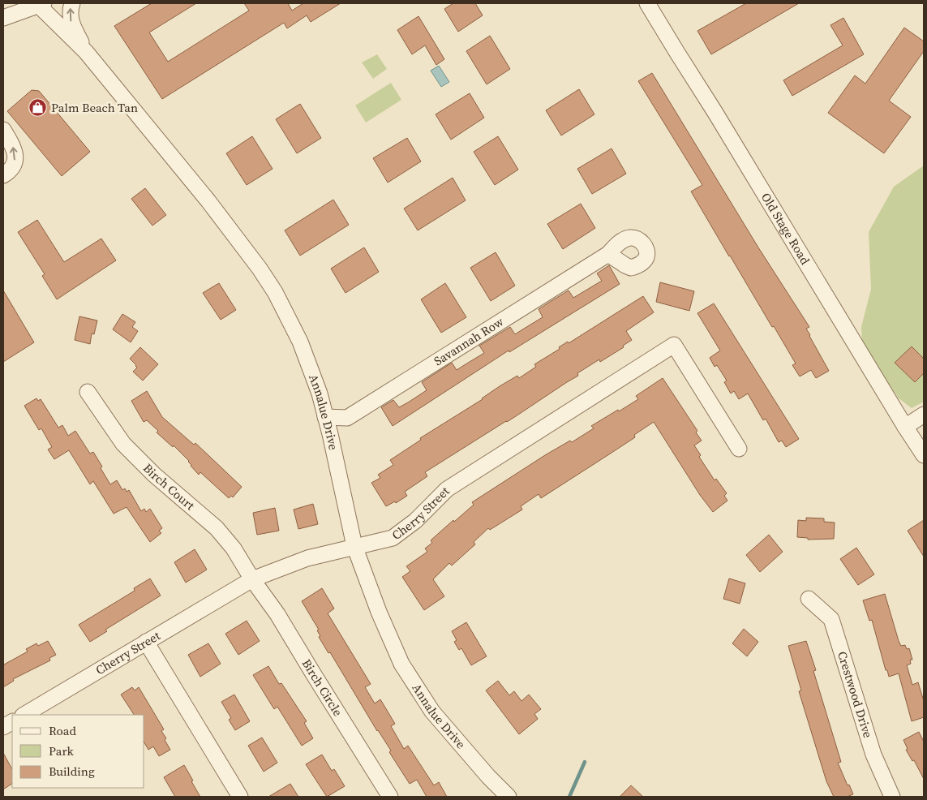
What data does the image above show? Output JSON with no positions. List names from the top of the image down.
{
  "streets": {
    "street": [
      "Old Stage Road",
      "Savannah Row",
      "Annalue Drive",
      "Birch Court",
      "Cherry Street",
      "Birch Circle",
      "Crestwood Drive"
    ]
  },
  "crossings": [
    ["Savannah Row", "Annalue Drive"],
    ["Annalue Drive", "Cherry Street"],
    ["Birch Court", "Cherry Street"],
    ["Birch Court", "Birch Circle"],
    ["Cherry Street", "Birch Circle"]
  ],
  "places": {
    "shop": ["Palm Beach Tan"]
  },
  "legend": ["Road", "Park", "Building"]
}
